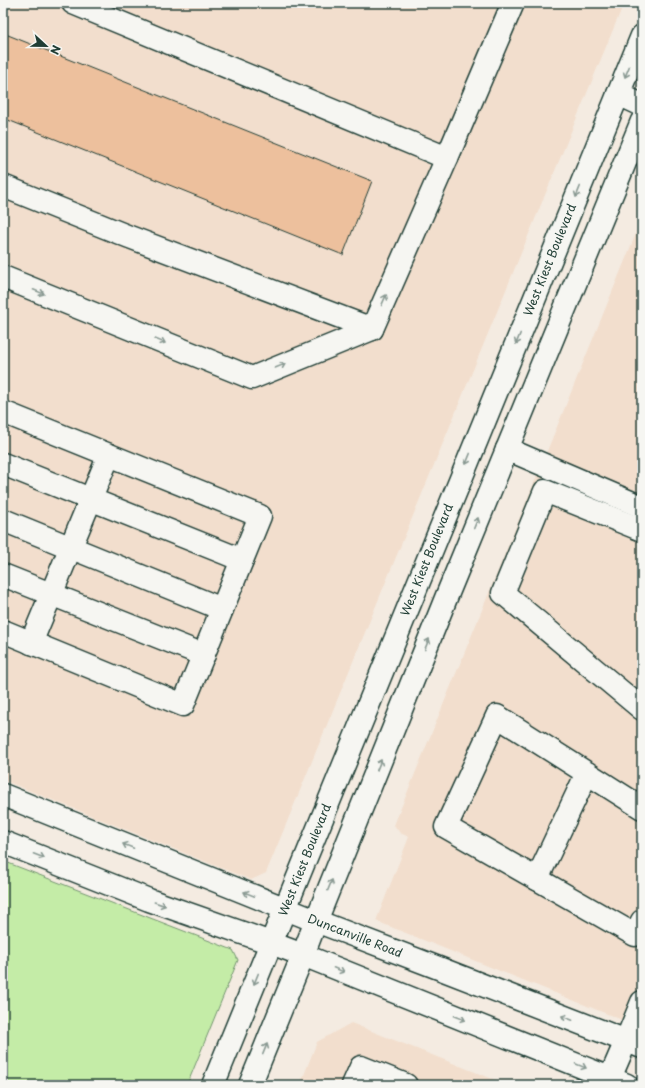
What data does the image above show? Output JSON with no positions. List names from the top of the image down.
{
  "streets": {
    "main road": ["West Kiest Boulevard", "Duncanville Road"]
  },
  "crossings": [
    ["West Kiest Boulevard", "Duncanville Road"]
  ],
  "north": "right"
}
